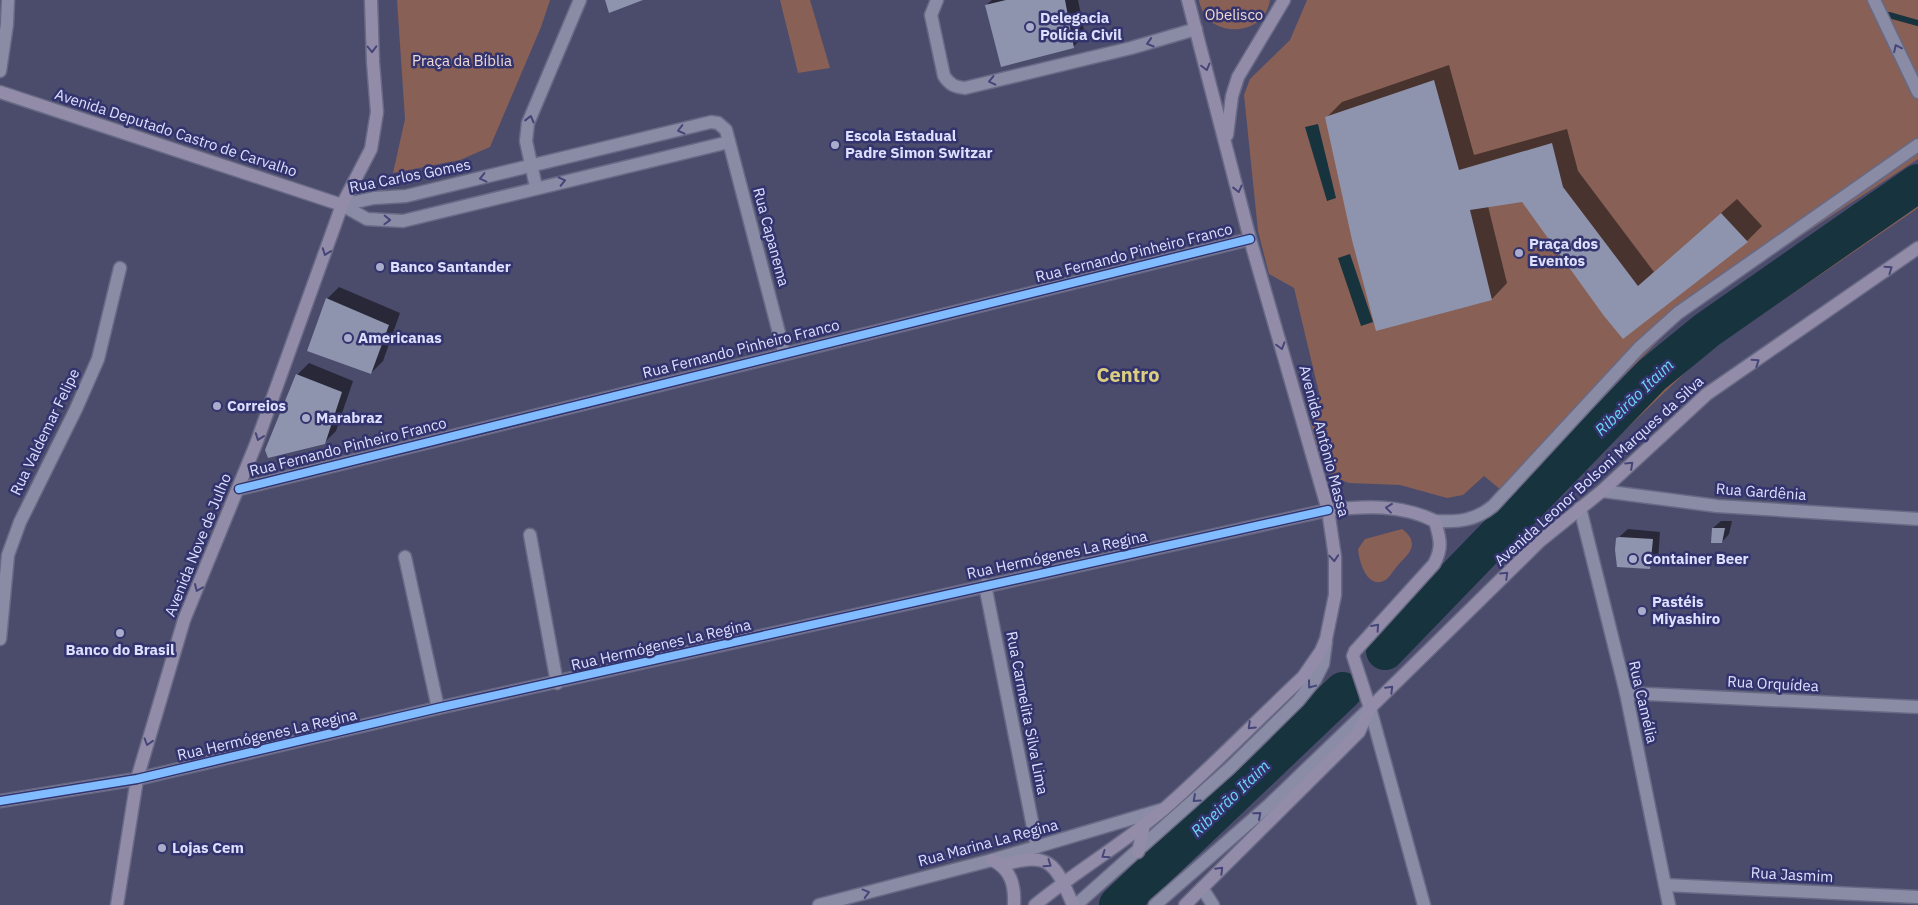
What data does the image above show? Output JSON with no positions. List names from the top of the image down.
{
  "streets": {
    "main road": [
      "Avenida Deputado Castro de Carvalho",
      "Avenida Antônio Massa",
      "Avenida Leonor Bolsoni Marques da Silva",
      "Avenida Nove de Julho"
    ],
    "street": [
      "Rua Carlos Gomes",
      "Rua Capanema",
      "Rua Fernando Pinheiro Franco",
      "Rua Valdemar Felipe",
      "Rua Gardênia",
      "Rua Hermógenes La Regina",
      "Rua Orquídea",
      "Rua Camélia",
      "Rua Carmelita Silva Lima",
      "Rua Marina La Regina",
      "Rua Jasmim"
    ]
  },
  "crossings": [
    ["Avenida Deputado Castro de Carvalho", "Rua Carlos Gomes"],
    ["Avenida Deputado Castro de Carvalho", "Avenida Nove de Julho"],
    ["Rua Carlos Gomes", "Rua Capanema"],
    ["Rua Carlos Gomes", "Avenida Nove de Julho"],
    ["Rua Capanema", "Rua Fernando Pinheiro Franco"],
    ["Rua Fernando Pinheiro Franco", "Avenida Antônio Massa"],
    ["Rua Fernando Pinheiro Franco", "Avenida Nove de Julho"],
    ["Avenida Antônio Massa", "Rua Hermógenes La Regina"],
    ["Avenida Antônio Massa", "Rua Marina La Regina"],
    ["Avenida Leonor Bolsoni Marques da Silva", "Rua Gardênia"],
    ["Avenida Leonor Bolsoni Marques da Silva", "Rua Camélia"],
    ["Avenida Nove de Julho", "Rua Hermógenes La Regina"],
    ["Rua Hermógenes La Regina", "Rua Carmelita Silva Lima"],
    ["Rua Orquídea", "Rua Camélia"],
    ["Rua Camélia", "Rua Jasmim"],
    ["Rua Carmelita Silva Lima", "Rua Marina La Regina"]
  ],
  "one_way": [
    "Avenida Antônio Massa",
    "Avenida Leonor Bolsoni Marques da Silva",
    "Avenida Nove de Julho",
    "Rua Marina La Regina"
  ],
  "districts": ["Centro"],
  "water": ["Ribeirão Itaim"],
  "parks": ["Obelisco", "Praça da Bíblia"],
  "places": [
    "Delegacia Polícia Civil",
    "Escola Estadual Padre Simon Switzar",
    "Praça dos Eventos",
    "Banco Santander",
    "Americanas",
    "Correios",
    "Marabraz",
    "Container Beer",
    "Pastéis Miyashiro",
    "Banco do Brasil",
    "Lojas Cem"
  ]
}
